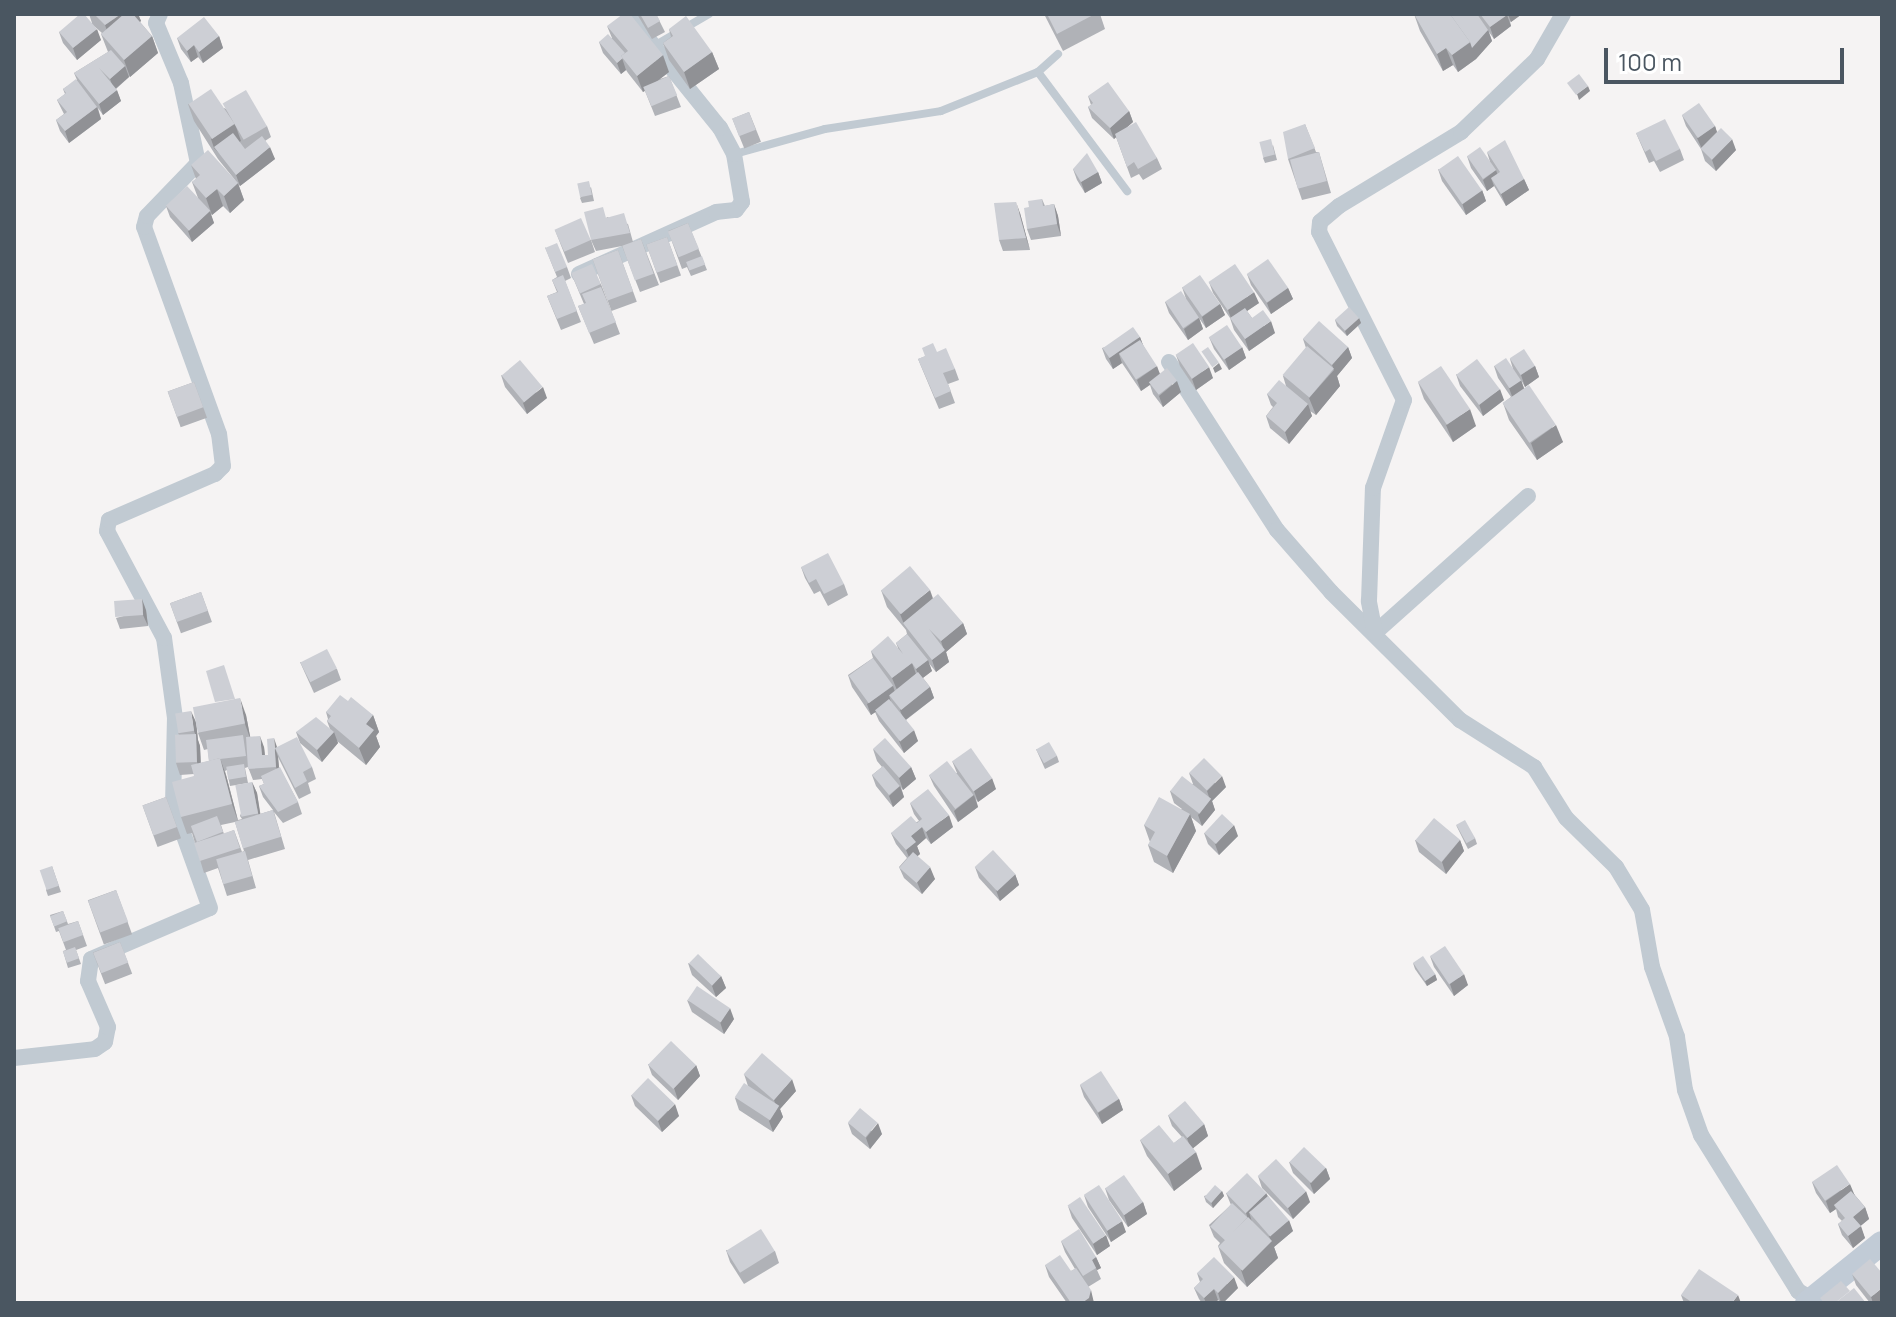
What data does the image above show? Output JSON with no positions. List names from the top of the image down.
{
  "scale_bar": "100 m"
}
